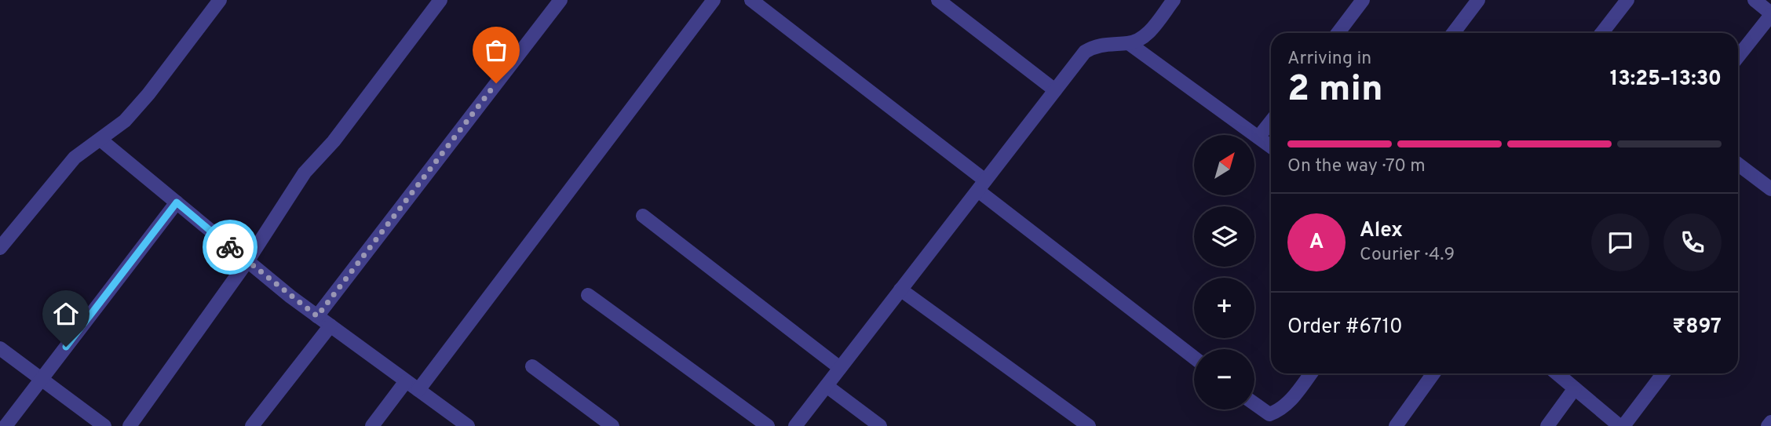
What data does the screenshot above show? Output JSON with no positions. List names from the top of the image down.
{
  "north": "top right",
  "page": {
    "heading": ["2 min", "Arriving in", "13:25–13:30"],
    "panel": [
      "Alex",
      "Courier · 4.9",
      "Order #6710",
      "₹897"
    ],
    "bar": "On the way · 70 m",
    "map_buttons": ["+", "−"],
    "round": "A"
  }
}
